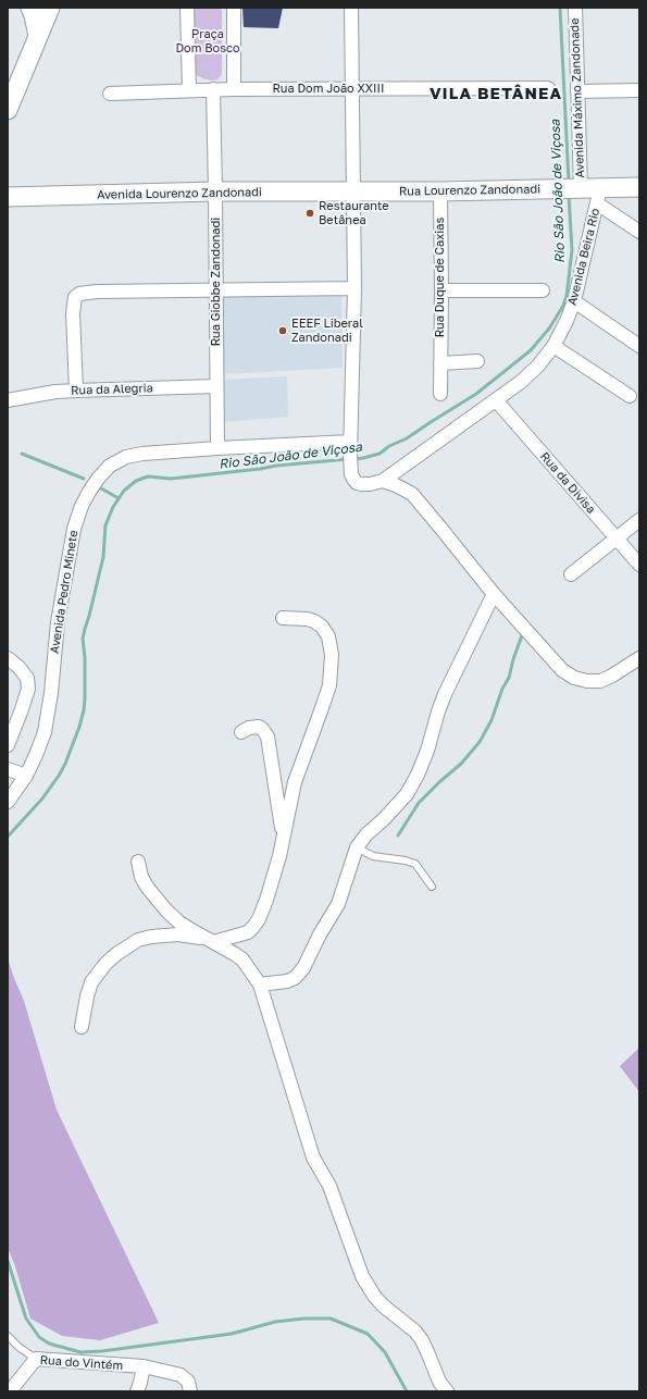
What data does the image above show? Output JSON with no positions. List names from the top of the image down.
{
  "streets": {
    "street": [
      "Rua Dom João XXIII",
      "Avenida Máximo Zandonade",
      "Rua Lourenzo Zandonadi",
      "Avenida Lourenzo Zandonadi",
      "Avenida Beira Rio",
      "Rua Duque de Caxias",
      "Rua Giobbe Zandonadi",
      "Rua da Alegria",
      "Rua da Divisa",
      "Avenida Pedro Minete",
      "Rua do Vintém"
    ]
  },
  "crossings": [
    ["Rua Dom João XXIII", "Rua Giobbe Zandonadi"],
    ["Avenida Máximo Zandonade", "Rua Lourenzo Zandonadi"],
    ["Rua Lourenzo Zandonadi", "Avenida Lourenzo Zandonadi"],
    ["Rua Lourenzo Zandonadi", "Avenida Beira Rio"],
    ["Rua Lourenzo Zandonadi", "Rua Duque de Caxias"],
    ["Avenida Lourenzo Zandonadi", "Rua Giobbe Zandonadi"],
    ["Avenida Beira Rio", "Rua da Divisa"],
    ["Rua Giobbe Zandonadi", "Rua da Alegria"],
    ["Rua Giobbe Zandonadi", "Avenida Pedro Minete"]
  ],
  "districts": ["VILA BETÂNEA"],
  "water": ["Rio São João de Viçosa"],
  "parks": ["Praça Dom Bosco"],
  "places": ["Restaurante Betânea", "EEEF Liberal Zandonadi"]
}
